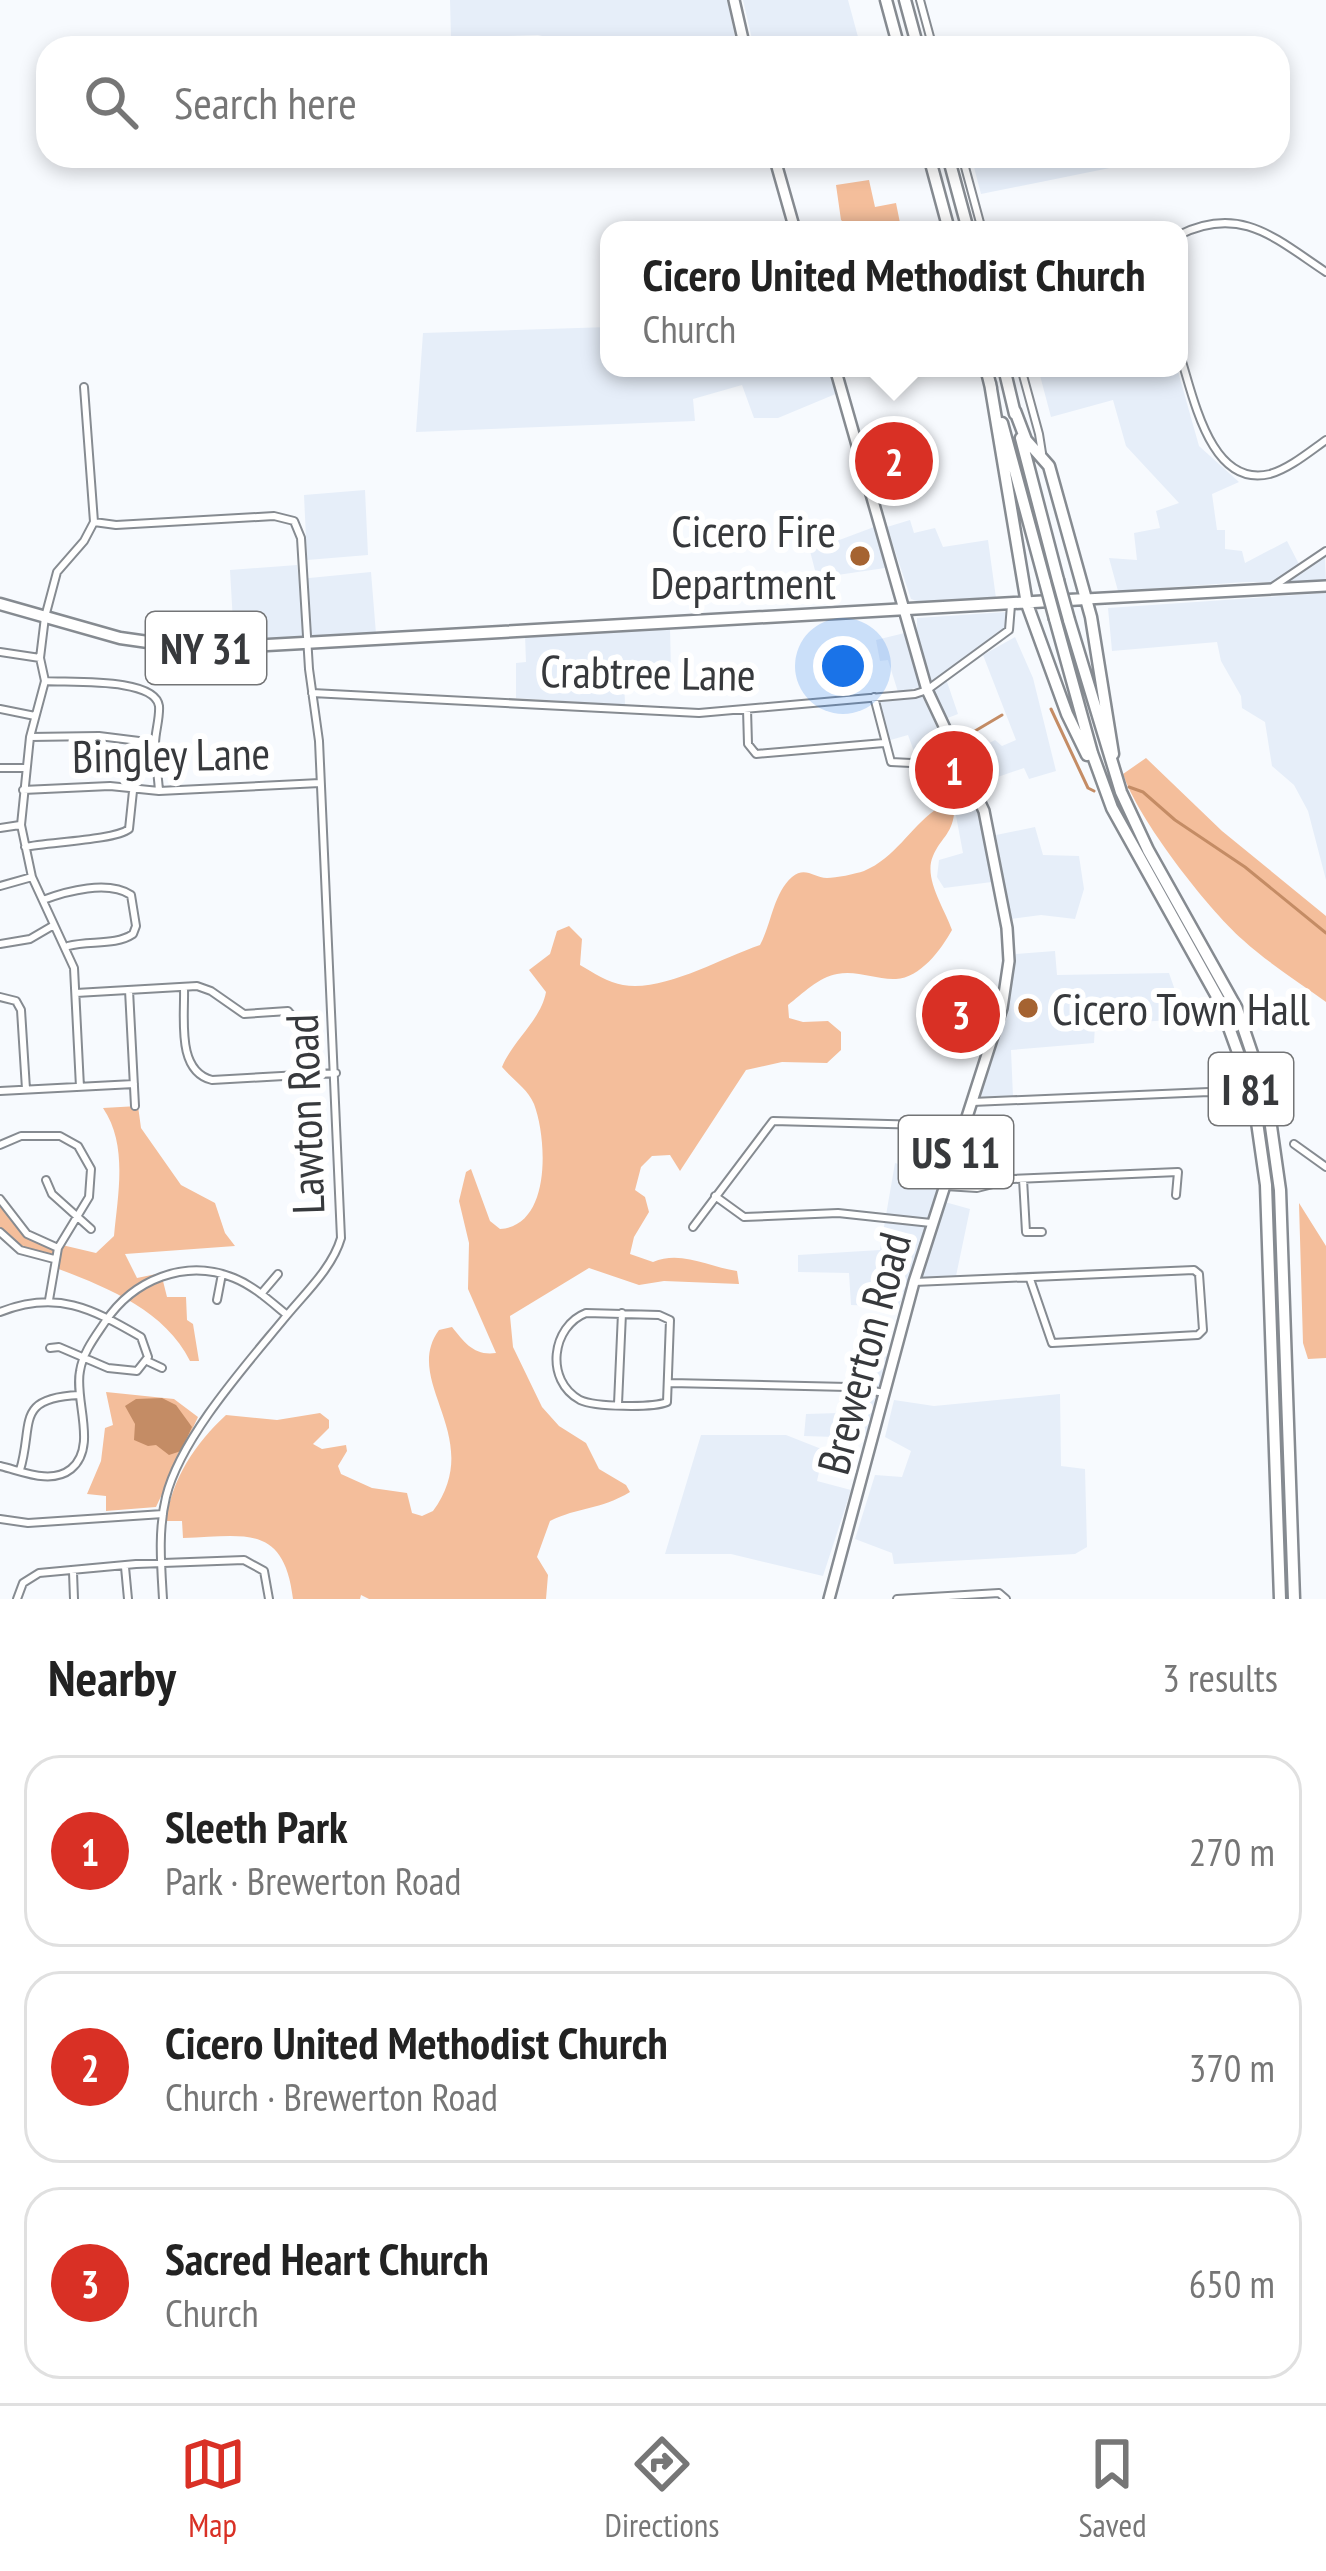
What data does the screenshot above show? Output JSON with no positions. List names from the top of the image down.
{
  "streets": {
    "highway": ["NY 31", "I 81"],
    "main road": ["US 11", "Brewerton Road"],
    "street": ["Crabtree Lane", "Bingley Lane", "Lawton Road"]
  },
  "crossings": [
    ["NY 31", "Crabtree Lane"],
    ["NY 31", "Lawton Road"],
    ["NY 31", "Brewerton Road"],
    ["Crabtree Lane", "Lawton Road"],
    ["Crabtree Lane", "Brewerton Road"],
    ["Bingley Lane", "Lawton Road"]
  ],
  "places": ["Cicero Fire Department", "Cicero Town Hall"],
  "page": {
    "search": "Search here",
    "popup": ["Cicero United Methodist Church", "Church"],
    "pins": ["2", "1", "3"],
    "heading": ["Nearby", "3 results"],
    "list": [
      {
        "mark": "1",
        "name": "Sleeth Park",
        "note": "Park · Brewerton Road",
        "value": "270 m"
      },
      {
        "mark": "2",
        "name": "Cicero United Methodist Church",
        "note": "Church · Brewerton Road",
        "value": "370 m"
      },
      {
        "mark": "3",
        "name": "Sacred Heart Church",
        "note": "Church",
        "value": "650 m"
      }
    ],
    "nav": ["Map", "Directions", "Saved"]
  }
}
